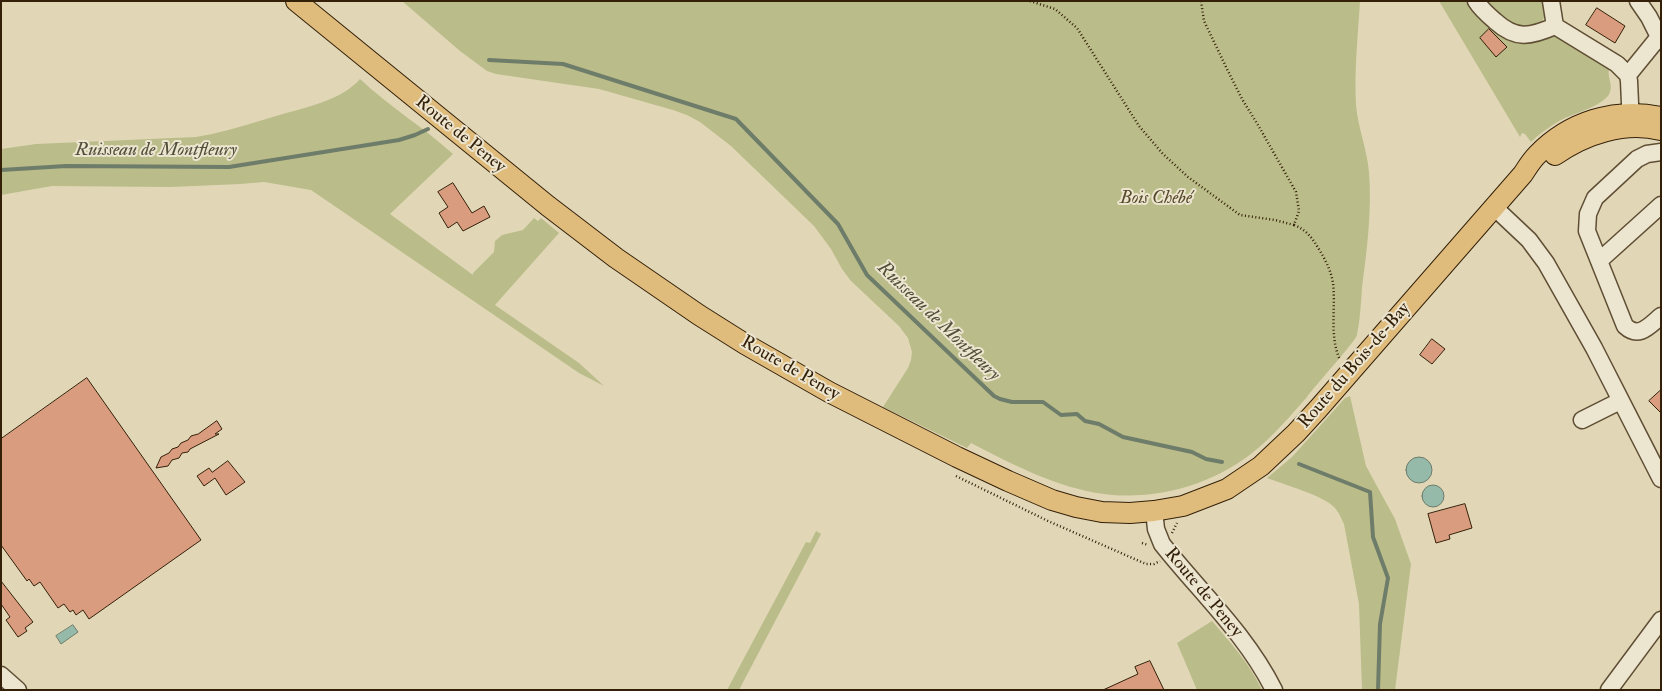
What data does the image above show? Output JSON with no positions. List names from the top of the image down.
{
  "streets": {
    "main road": ["Route de Peney", "Route du Bois-de-Bay"]
  },
  "crossings": [
    ["Route de Peney", "Route du Bois-de-Bay"]
  ],
  "water": ["Ruisseau de Montfleury"],
  "parks": ["Bois Chébé"]
}
